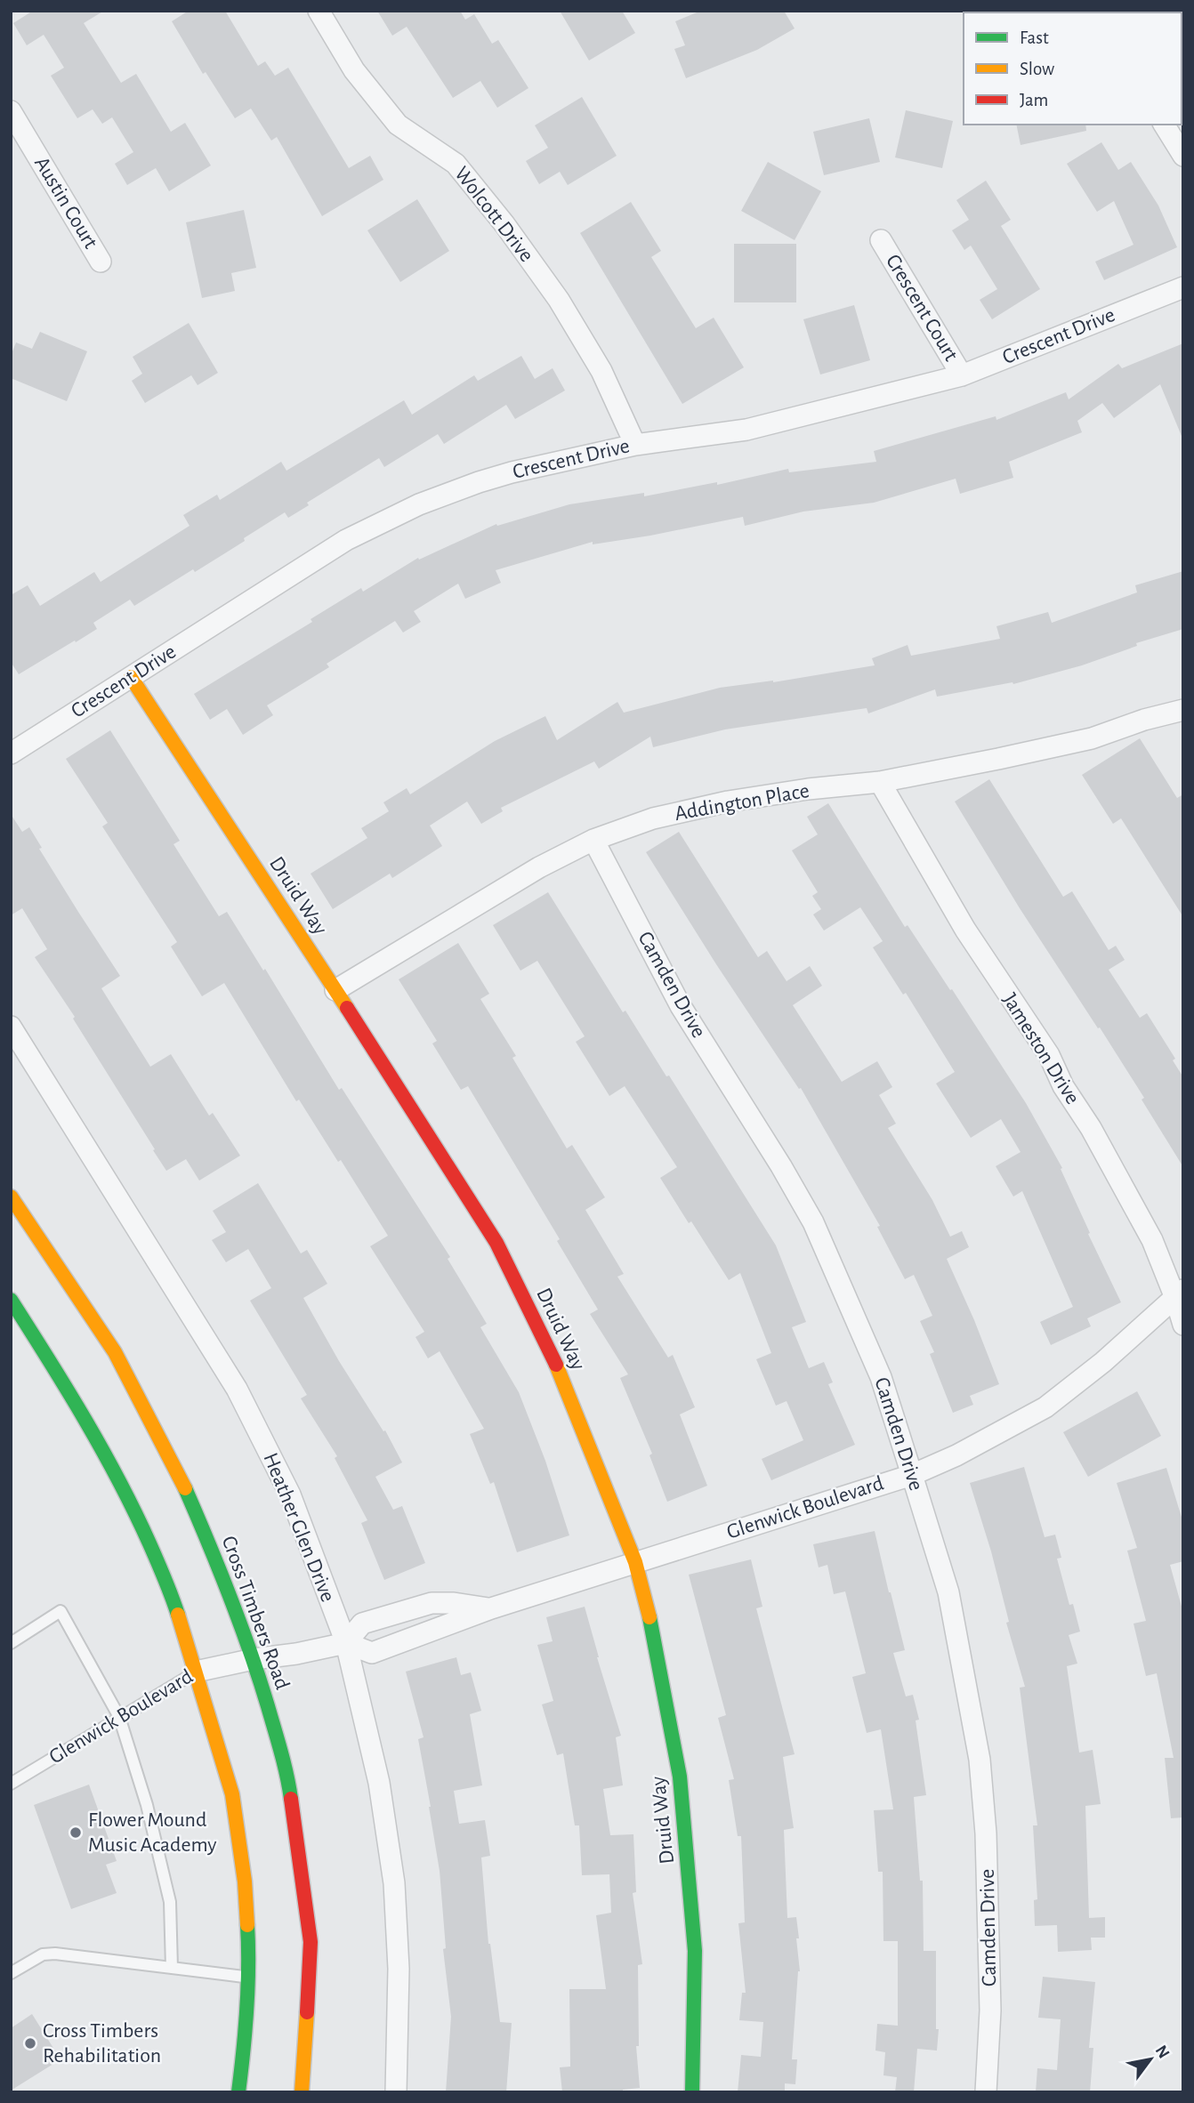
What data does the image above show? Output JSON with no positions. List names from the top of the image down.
{
  "streets": {
    "main road": ["Druid Way", "Cross Timbers Road"],
    "street": [
      "Austin Court",
      "Wolcott Drive",
      "Crescent Court",
      "Crescent Drive",
      "Addington Place",
      "Camden Drive",
      "Jameston Drive",
      "Glenwick Boulevard",
      "Heather Glen Drive"
    ]
  },
  "crossings": [
    ["Wolcott Drive", "Crescent Drive"],
    ["Crescent Court", "Crescent Drive"],
    ["Crescent Drive", "Druid Way"],
    ["Addington Place", "Druid Way"],
    ["Addington Place", "Camden Drive"],
    ["Addington Place", "Jameston Drive"],
    ["Druid Way", "Glenwick Boulevard"],
    ["Camden Drive", "Glenwick Boulevard"],
    ["Jameston Drive", "Glenwick Boulevard"],
    ["Glenwick Boulevard", "Heather Glen Drive"],
    ["Glenwick Boulevard", "Cross Timbers Road"]
  ],
  "places": ["Flower Mound Music Academy", "Cross Timbers Rehabilitation"],
  "legend": ["Fast", "Slow", "Jam"],
  "north": "top right"
}
